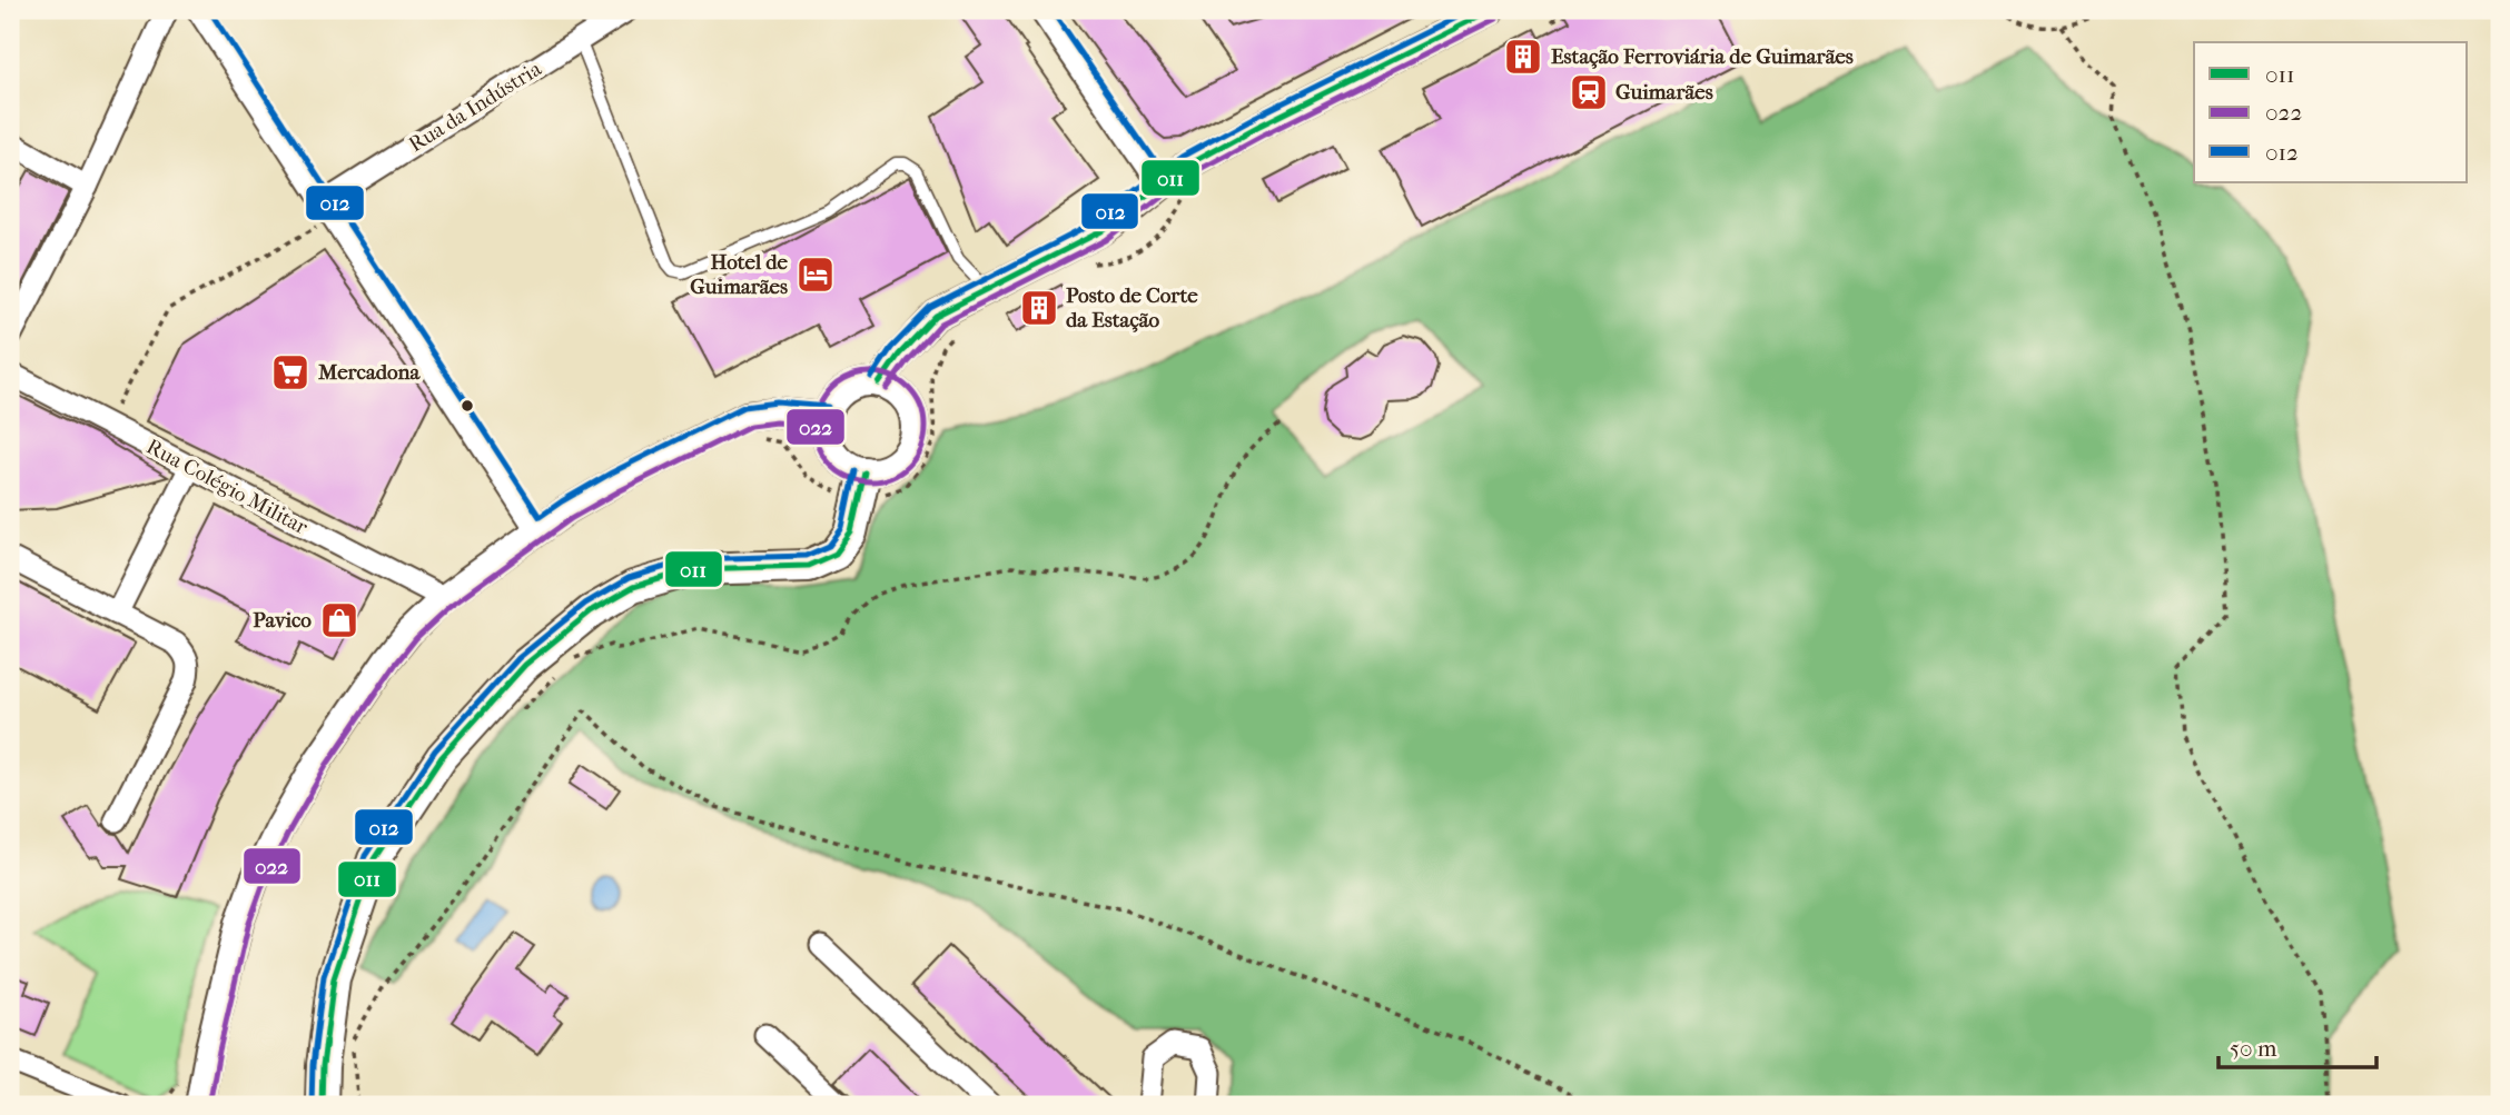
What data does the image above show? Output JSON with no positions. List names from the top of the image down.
{
  "streets": {
    "street": ["Rua da Indústria", "Rua Colégio Militar"]
  },
  "places": {
    "building": ["Estação Ferroviária de Guimarães", "Posto de Corte da Estação"],
    "station": ["Guimarães"],
    "hotel": ["Hotel de Guimarães"],
    "supermarket": ["Mercadona"],
    "shop": ["Pavico"]
  },
  "lines": ["transit line 011", "transit line 012", "transit line 022"],
  "legend": ["011", "022", "012"],
  "scale_bar": "50 m"
}
